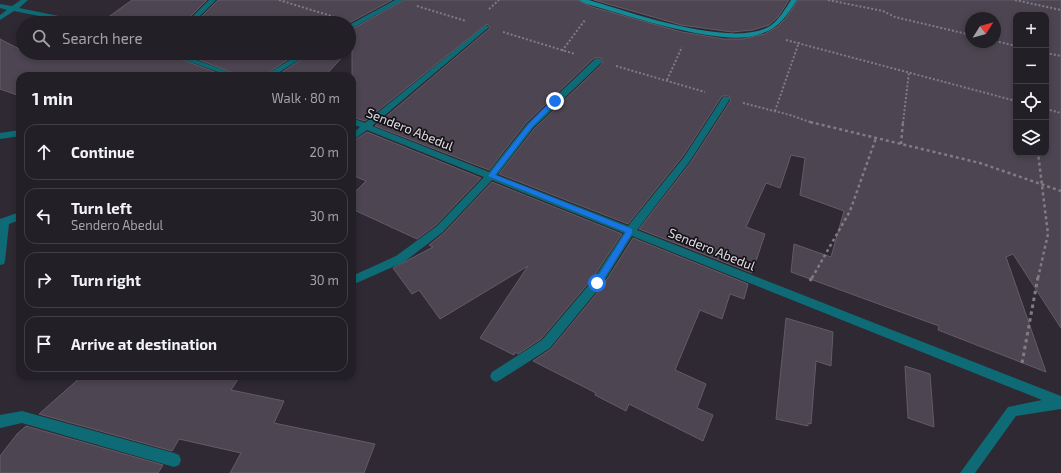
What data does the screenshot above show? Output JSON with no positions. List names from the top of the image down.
{
  "streets": {
    "street": ["Sendero Abedul"]
  },
  "north": "top right",
  "page": {
    "map_buttons": ["+", "−"],
    "search": "Search here",
    "heading": ["1 min", "Walk · 80 m"],
    "list": [
      ["Continue", "20 m"],
      ["Turn left", "Sendero Abedul", "30 m"],
      ["Turn right", "30 m"],
      "Arrive at destination"
    ]
  }
}
